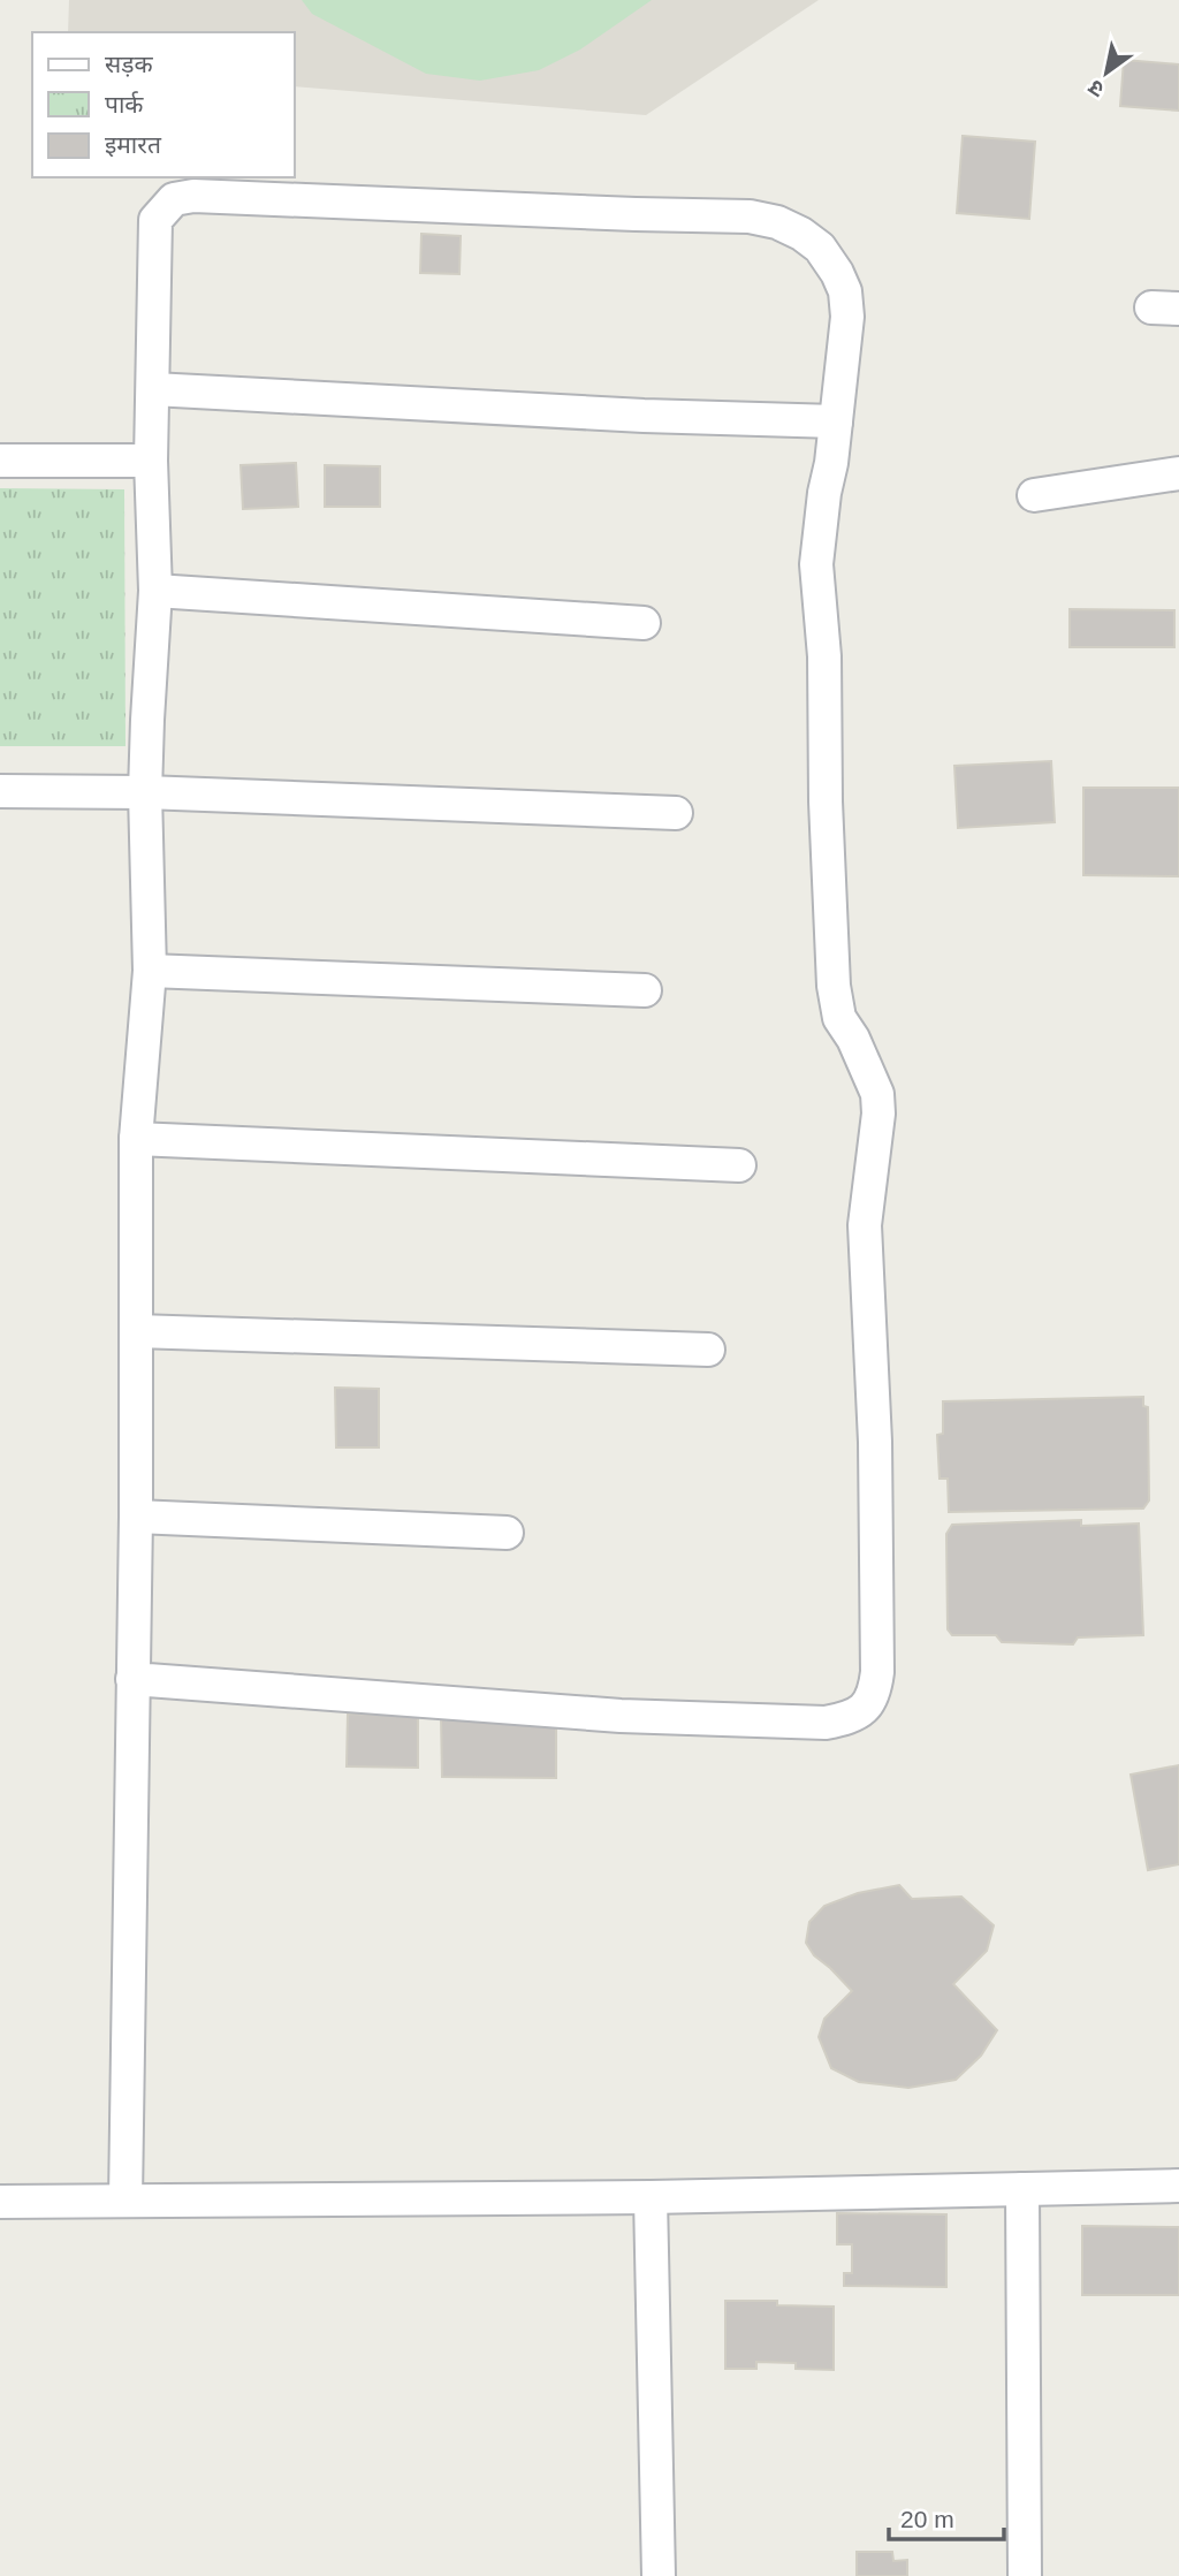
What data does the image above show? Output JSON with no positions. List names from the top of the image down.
{
  "legend": ["सड़क", "पार्क", "इमारत"],
  "scale_bar": "20 m",
  "north": "bottom left"
}
